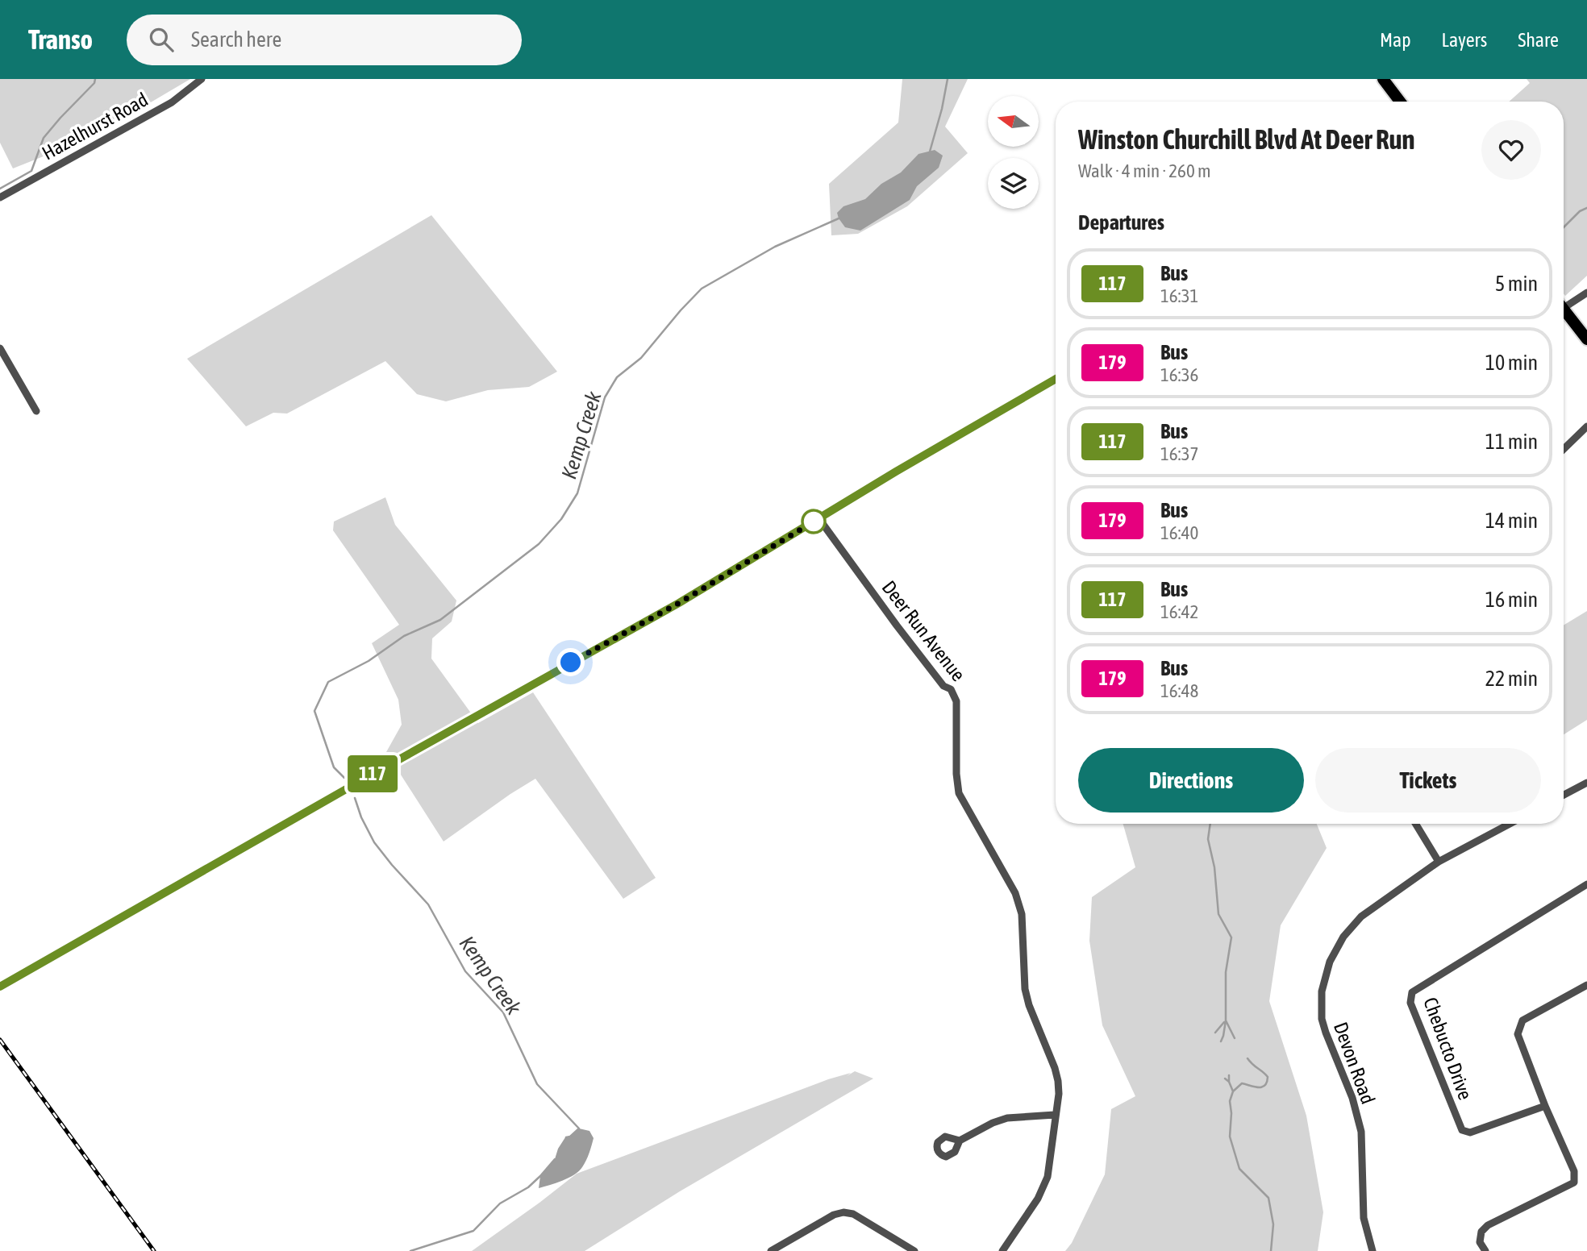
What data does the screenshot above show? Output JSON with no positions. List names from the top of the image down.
{
  "streets": {
    "street": [
      "Hazelhurst Road",
      "Deer Run Avenue",
      "Chebucto Drive",
      "Devon Road"
    ]
  },
  "water": ["Kemp Creek"],
  "lines": ["bus line 117"],
  "north": "left",
  "page": {
    "header": "Transo",
    "search": "Search here",
    "nav": ["Map", "Layers", "Share"],
    "on_map": "117",
    "heading": [
      ["Winston Churchill Blvd At Deer Run", "Walk · 4 min · 260 m"],
      "Departures"
    ],
    "list": [
      {
        "mark": "117",
        "name": "Bus",
        "note": "16:31",
        "value": "5 min"
      },
      {
        "mark": "179",
        "name": "Bus",
        "note": "16:36",
        "value": "10 min"
      },
      {
        "mark": "117",
        "name": "Bus",
        "note": "16:37",
        "value": "11 min"
      },
      {
        "mark": "179",
        "name": "Bus",
        "note": "16:40",
        "value": "14 min"
      },
      {
        "mark": "117",
        "name": "Bus",
        "note": "16:42",
        "value": "16 min"
      },
      {
        "mark": "179",
        "name": "Bus",
        "note": "16:48",
        "value": "22 min"
      }
    ],
    "buttons": ["Directions", "Tickets"]
  }
}
